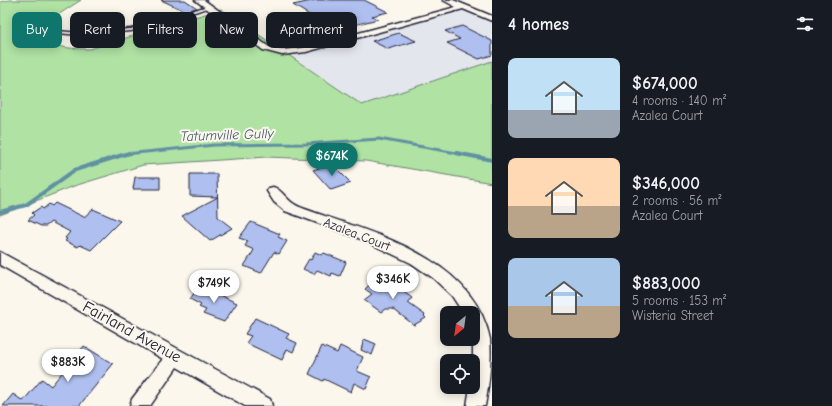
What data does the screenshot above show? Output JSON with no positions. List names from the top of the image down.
{
  "streets": {
    "street": ["Azalea Court", "Fairland Avenue"]
  },
  "water": ["Tatumville Gully"],
  "north": "bottom left",
  "page": {
    "heading": "4 homes",
    "chip": [
      "Buy",
      "Rent",
      "Filters",
      "New",
      "Apartment"
    ],
    "list": [
      {
        "name": "$674,000",
        "note": "4 rooms · 140 m² · Azalea Court"
      },
      {
        "name": "$346,000",
        "note": "2 rooms · 56 m² · Azalea Court"
      },
      {
        "name": "$883,000",
        "note": "5 rooms · 153 m² · Wisteria Street"
      }
    ],
    "price": [
      "$674K",
      "$346K",
      "$749K",
      "$883K"
    ]
  }
}
